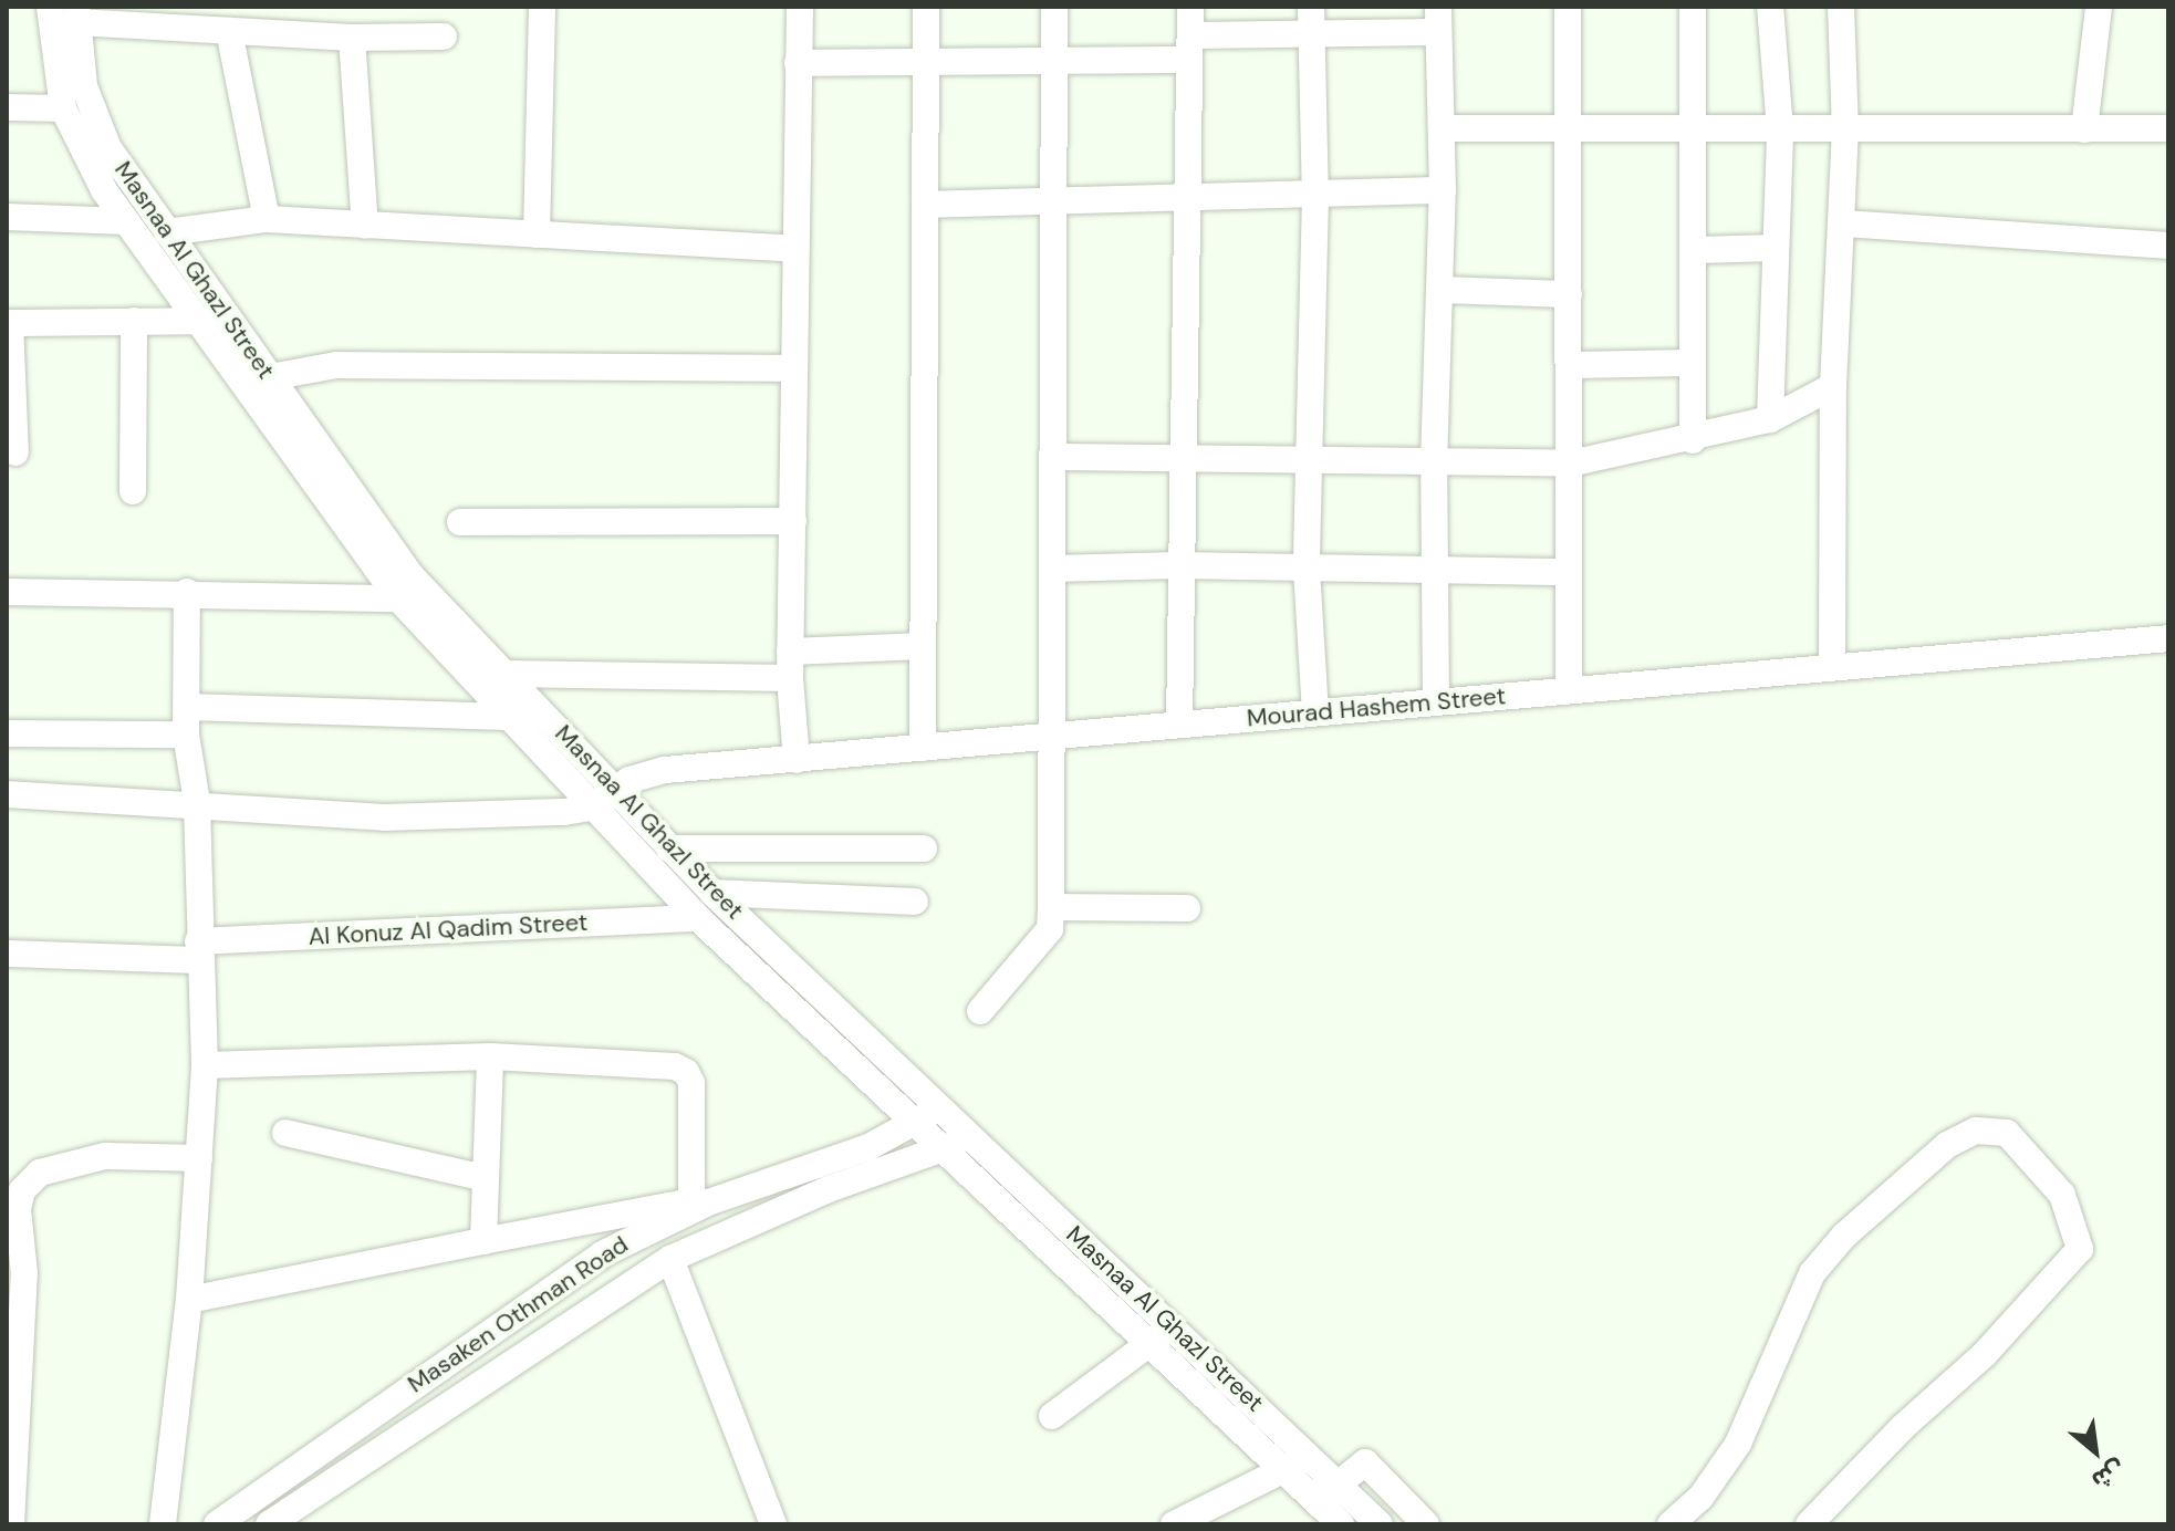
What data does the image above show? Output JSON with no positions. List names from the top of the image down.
{
  "streets": {
    "street": [
      "Masnaa Al Ghazl Street",
      "Mourad Hashem Street",
      "Al Konuz Al Qadim Street",
      "Masaken Othman Road"
    ]
  },
  "crossings": [
    ["Masnaa Al Ghazl Street", "Mourad Hashem Street"],
    ["Masnaa Al Ghazl Street", "Al Konuz Al Qadim Street"],
    ["Masnaa Al Ghazl Street", "Masaken Othman Road"]
  ],
  "north": "bottom right"
}
